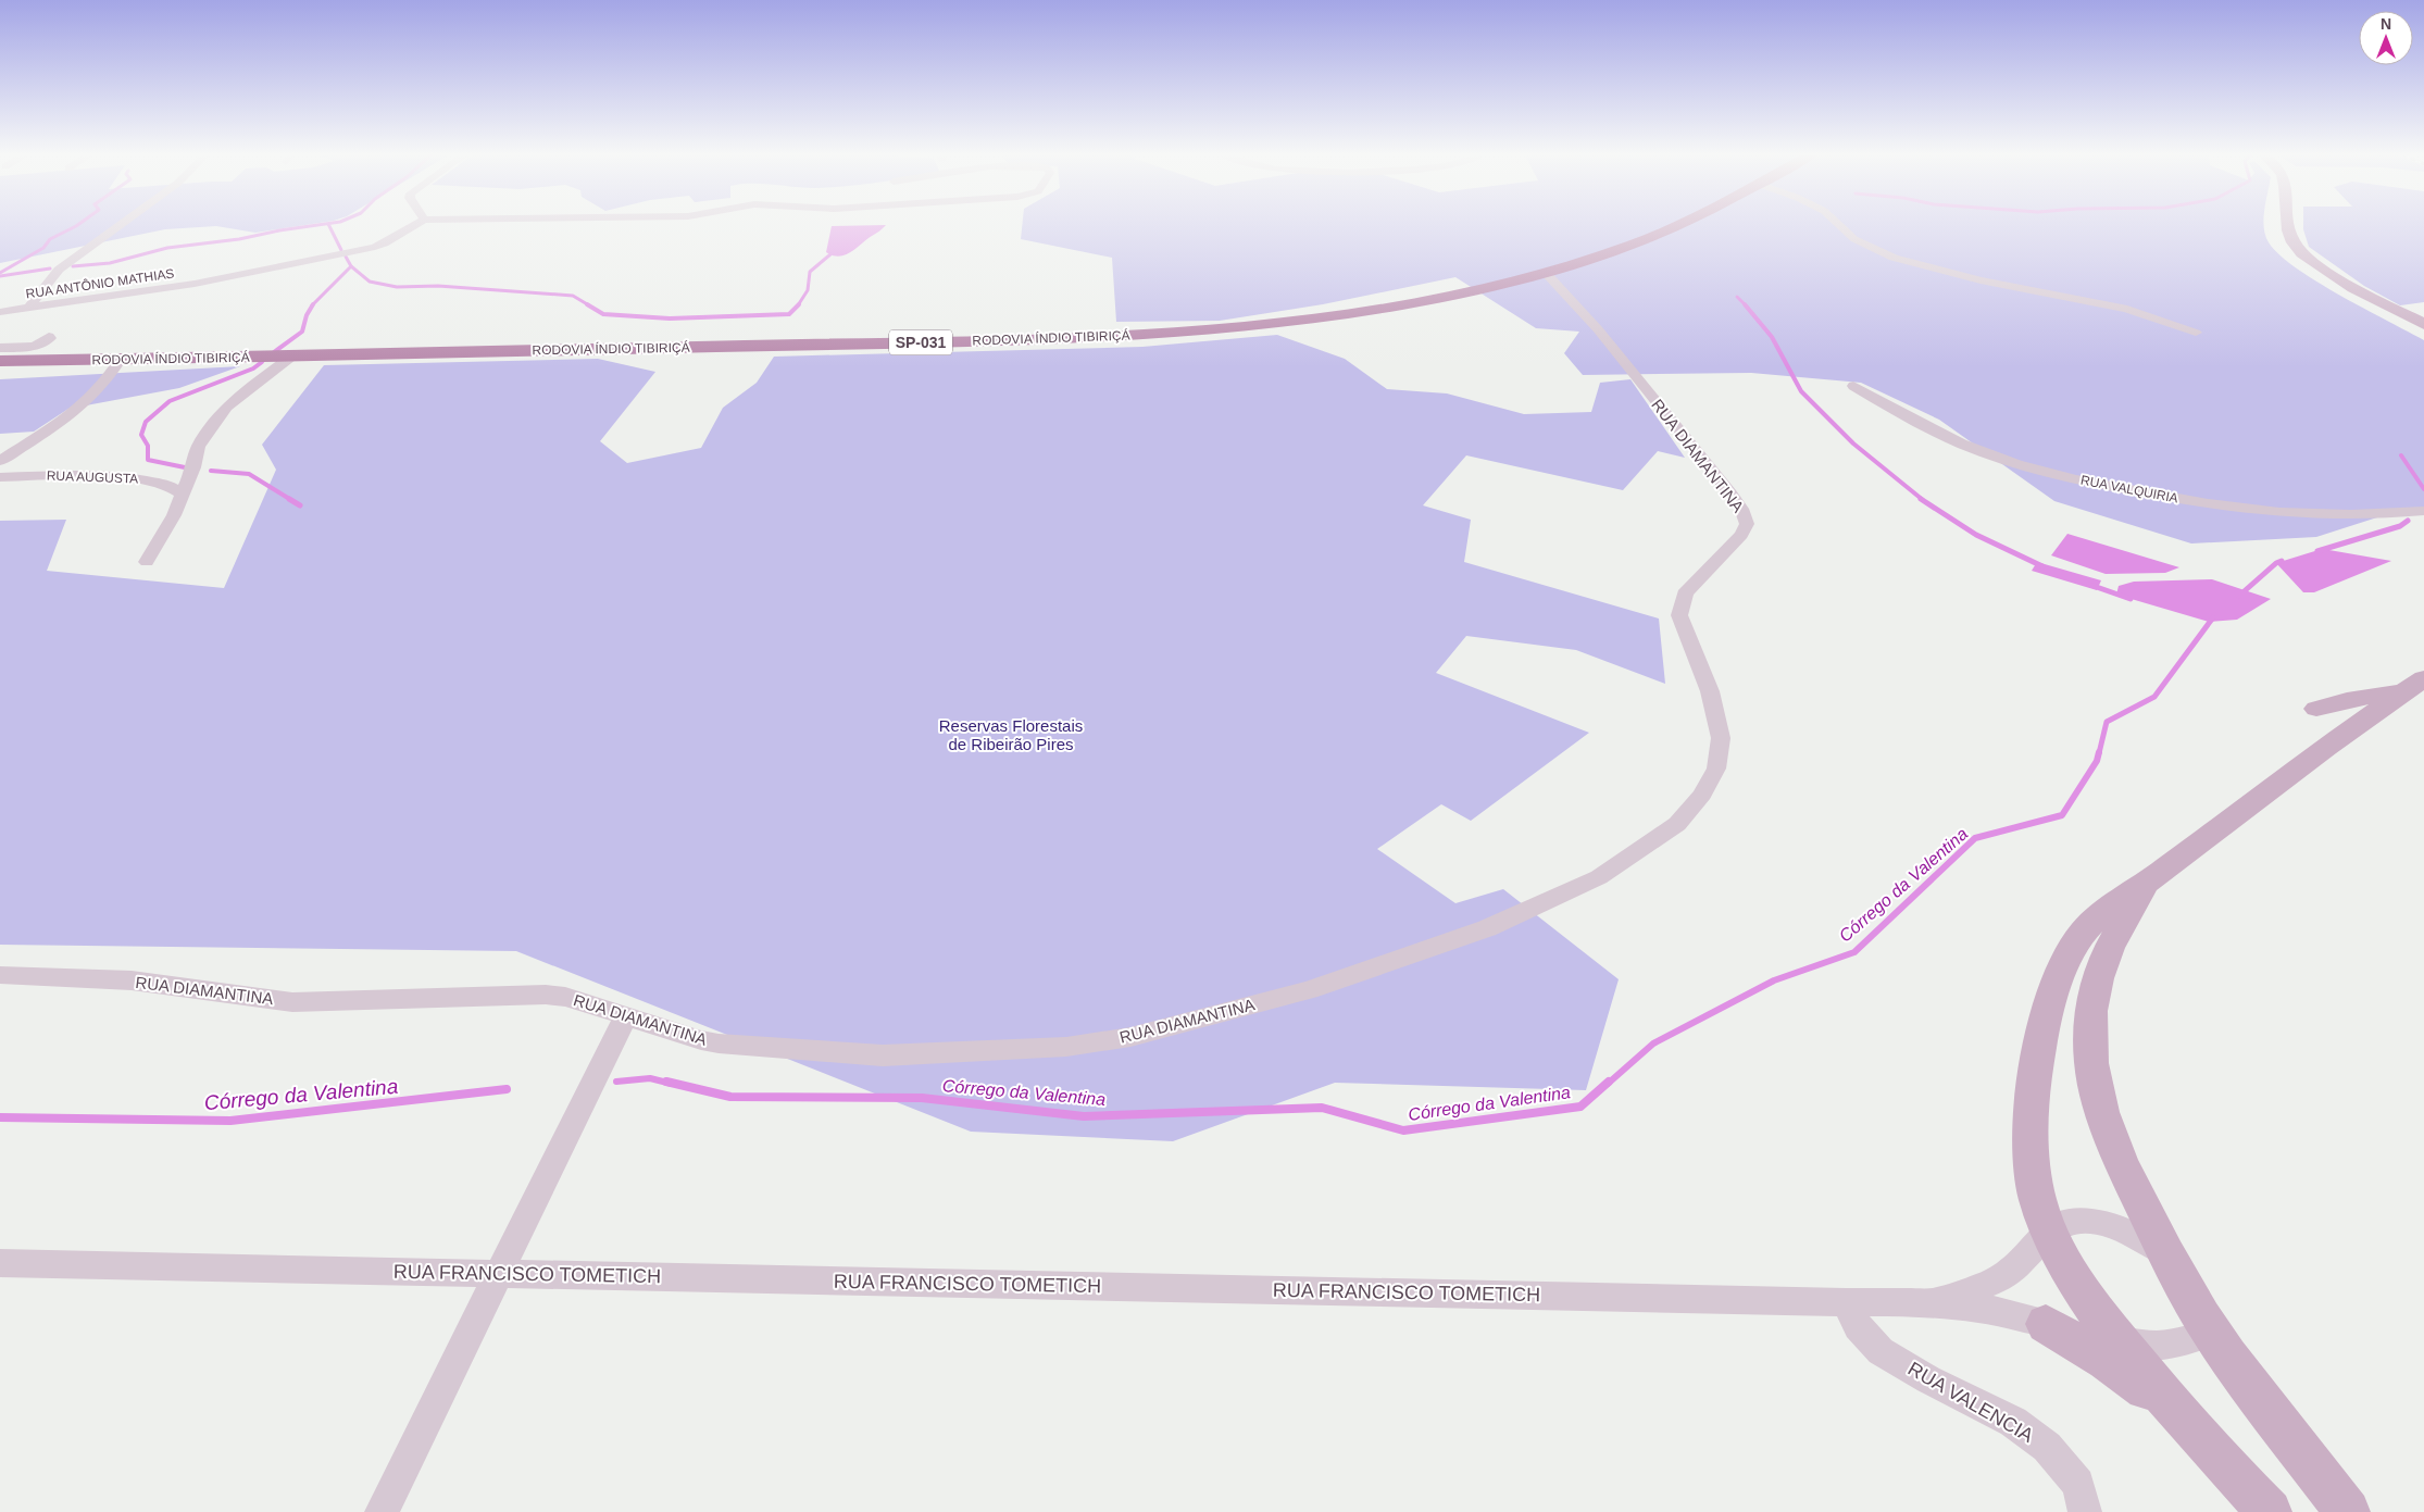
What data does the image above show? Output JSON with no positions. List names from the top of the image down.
{
  "streets": {
    "highway": ["RODOVIA ÍNDIO TIBIRIÇÁ", "SP-031"],
    "street": [
      "RUA ANTÔNIO MATHIAS",
      "RUA DIAMANTINA",
      "RUA AUGUSTA",
      "RUA VALQUIRIA",
      "RUA FRANCISCO TOMETICH",
      "RUA VALENCIA"
    ]
  },
  "crossings": [
    ["RODOVIA ÍNDIO TIBIRIÇÁ", "RUA DIAMANTINA"],
    ["RUA FRANCISCO TOMETICH", "RUA VALENCIA"]
  ],
  "water": ["Córrego da Valentina"],
  "parks": ["Reservas Florestais de Ribeirão Pires"],
  "north": "top"
}
